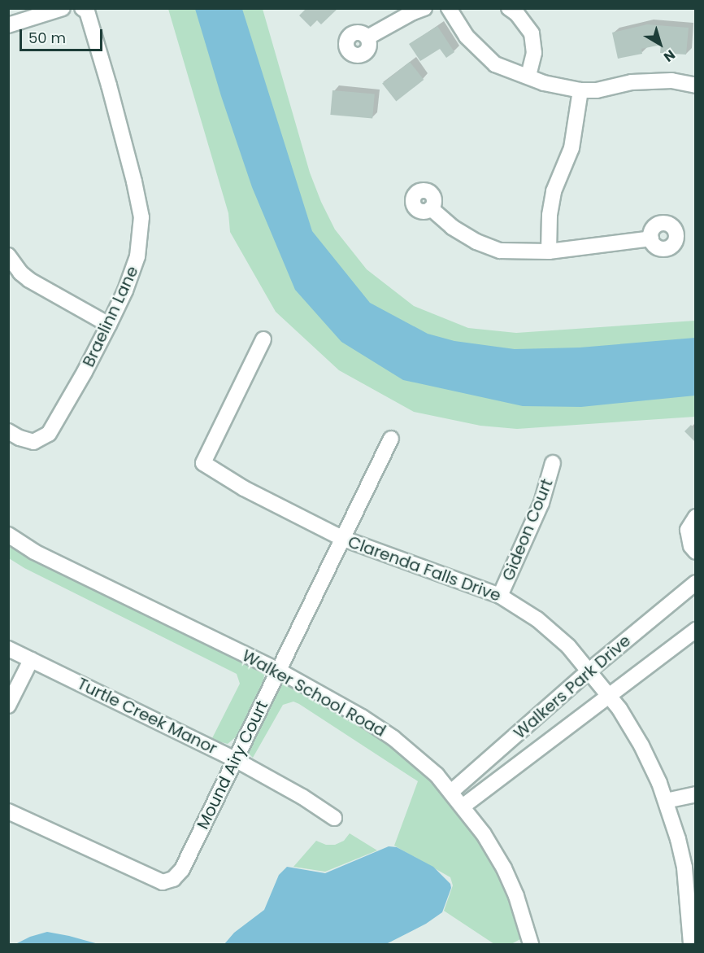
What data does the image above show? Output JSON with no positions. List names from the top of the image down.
{
  "streets": {
    "street": [
      "Braelinn Lane",
      "Gideon Court",
      "Clarenda Falls Drive",
      "Walkers Park Drive",
      "Walker School Road",
      "Turtle Creek Manor",
      "Mound Airy Court"
    ]
  },
  "crossings": [
    ["Gideon Court", "Clarenda Falls Drive"],
    ["Clarenda Falls Drive", "Walkers Park Drive"],
    ["Clarenda Falls Drive", "Mound Airy Court"],
    ["Walkers Park Drive", "Walker School Road"],
    ["Walker School Road", "Mound Airy Court"],
    ["Turtle Creek Manor", "Mound Airy Court"]
  ],
  "scale_bar": "50 m",
  "north": "bottom right"
}
